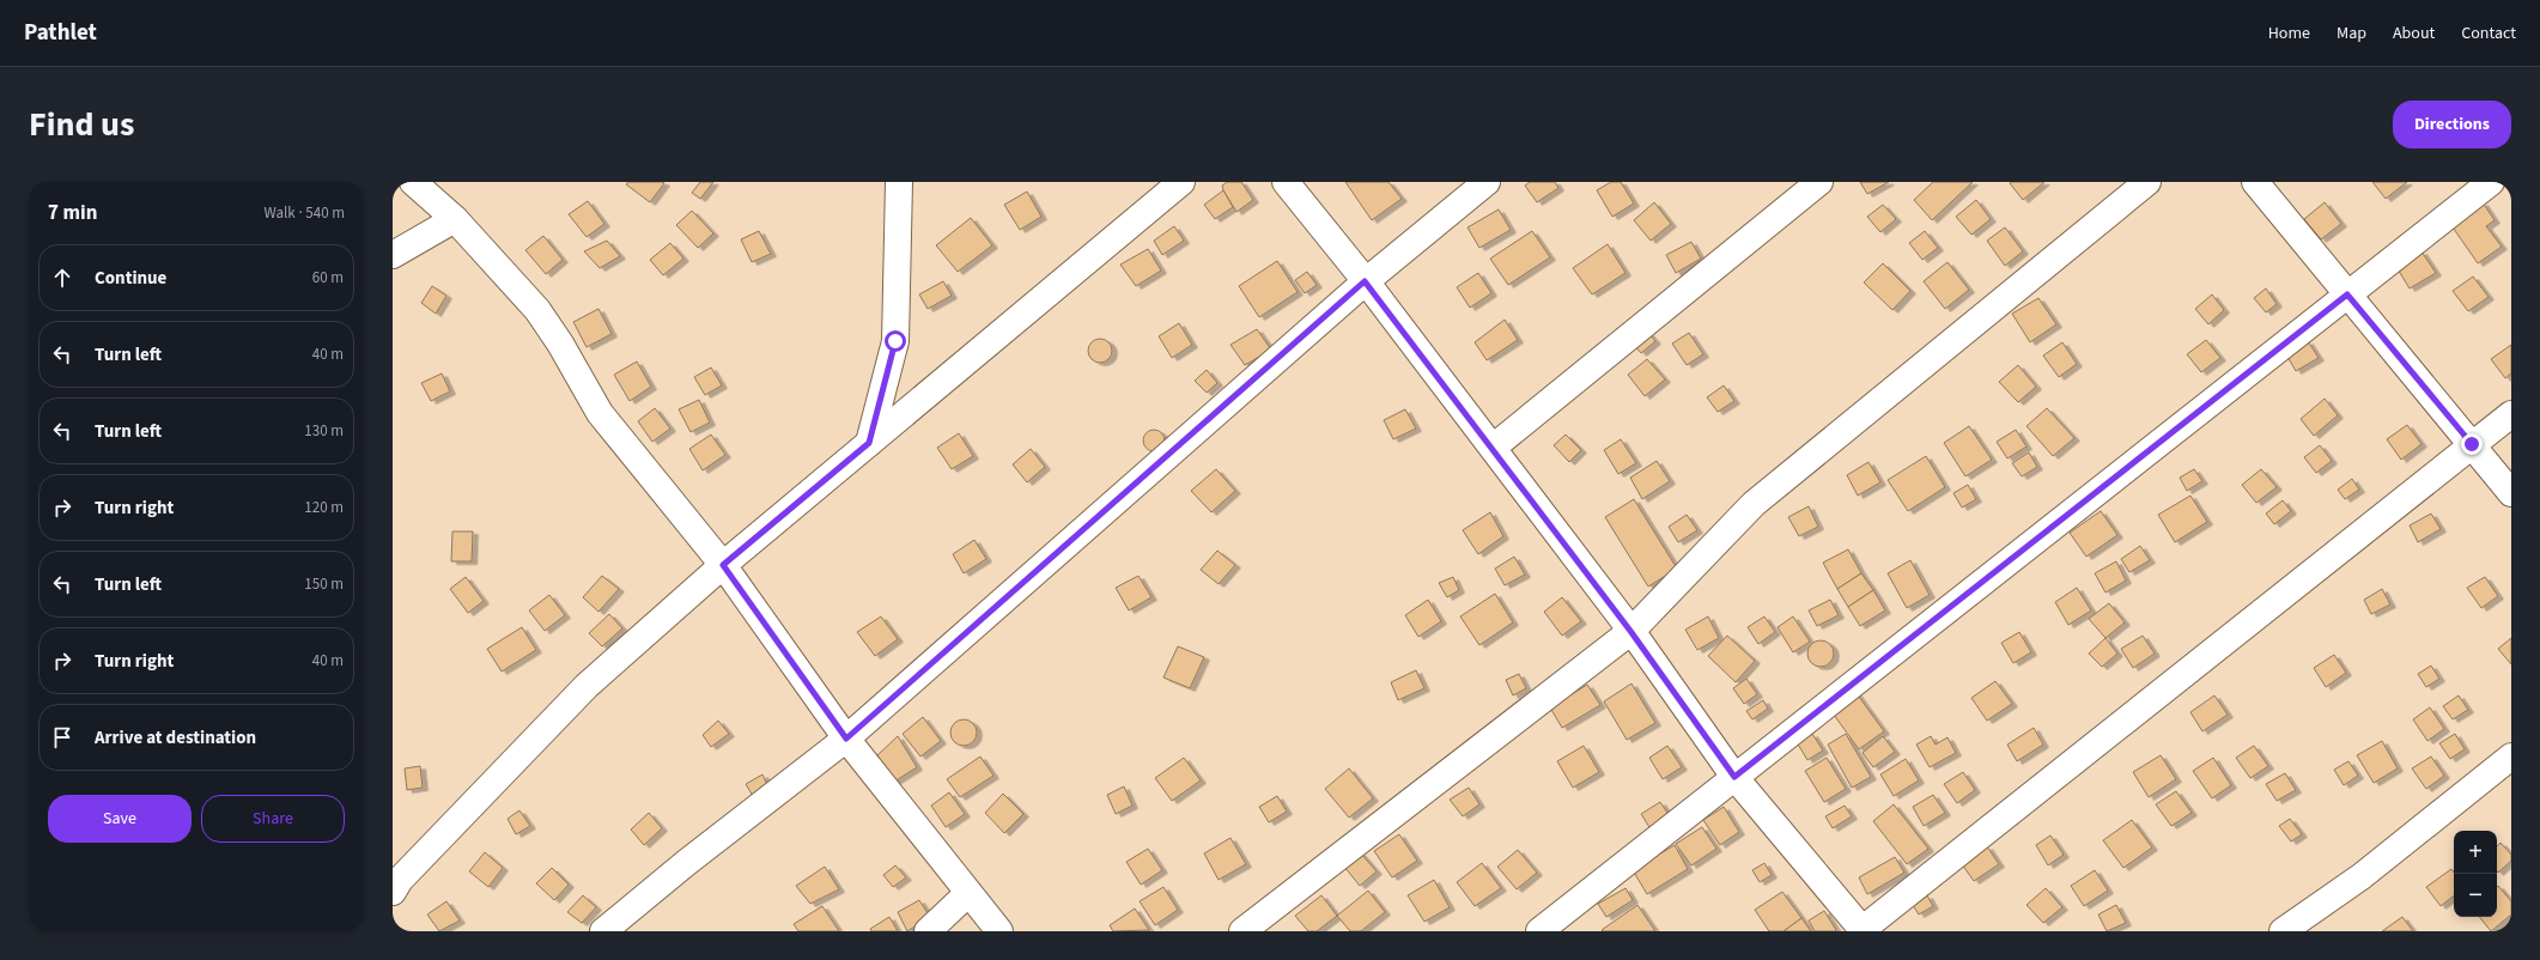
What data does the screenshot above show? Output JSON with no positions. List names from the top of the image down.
{
  "page": {
    "header": "Pathlet",
    "nav": [
      "Home",
      "Map",
      "About",
      "Contact"
    ],
    "title": "Find us",
    "buttons": [
      "Directions",
      ["Save", "Share"]
    ],
    "heading": ["7 min", "Walk · 540 m"],
    "list": [
      ["Continue", "60 m"],
      ["Turn left", "40 m"],
      ["Turn left", "130 m"],
      ["Turn right", "120 m"],
      ["Turn left", "150 m"],
      ["Turn right", "40 m"],
      "Arrive at destination"
    ],
    "map_buttons": ["+", "−"]
  }
}
